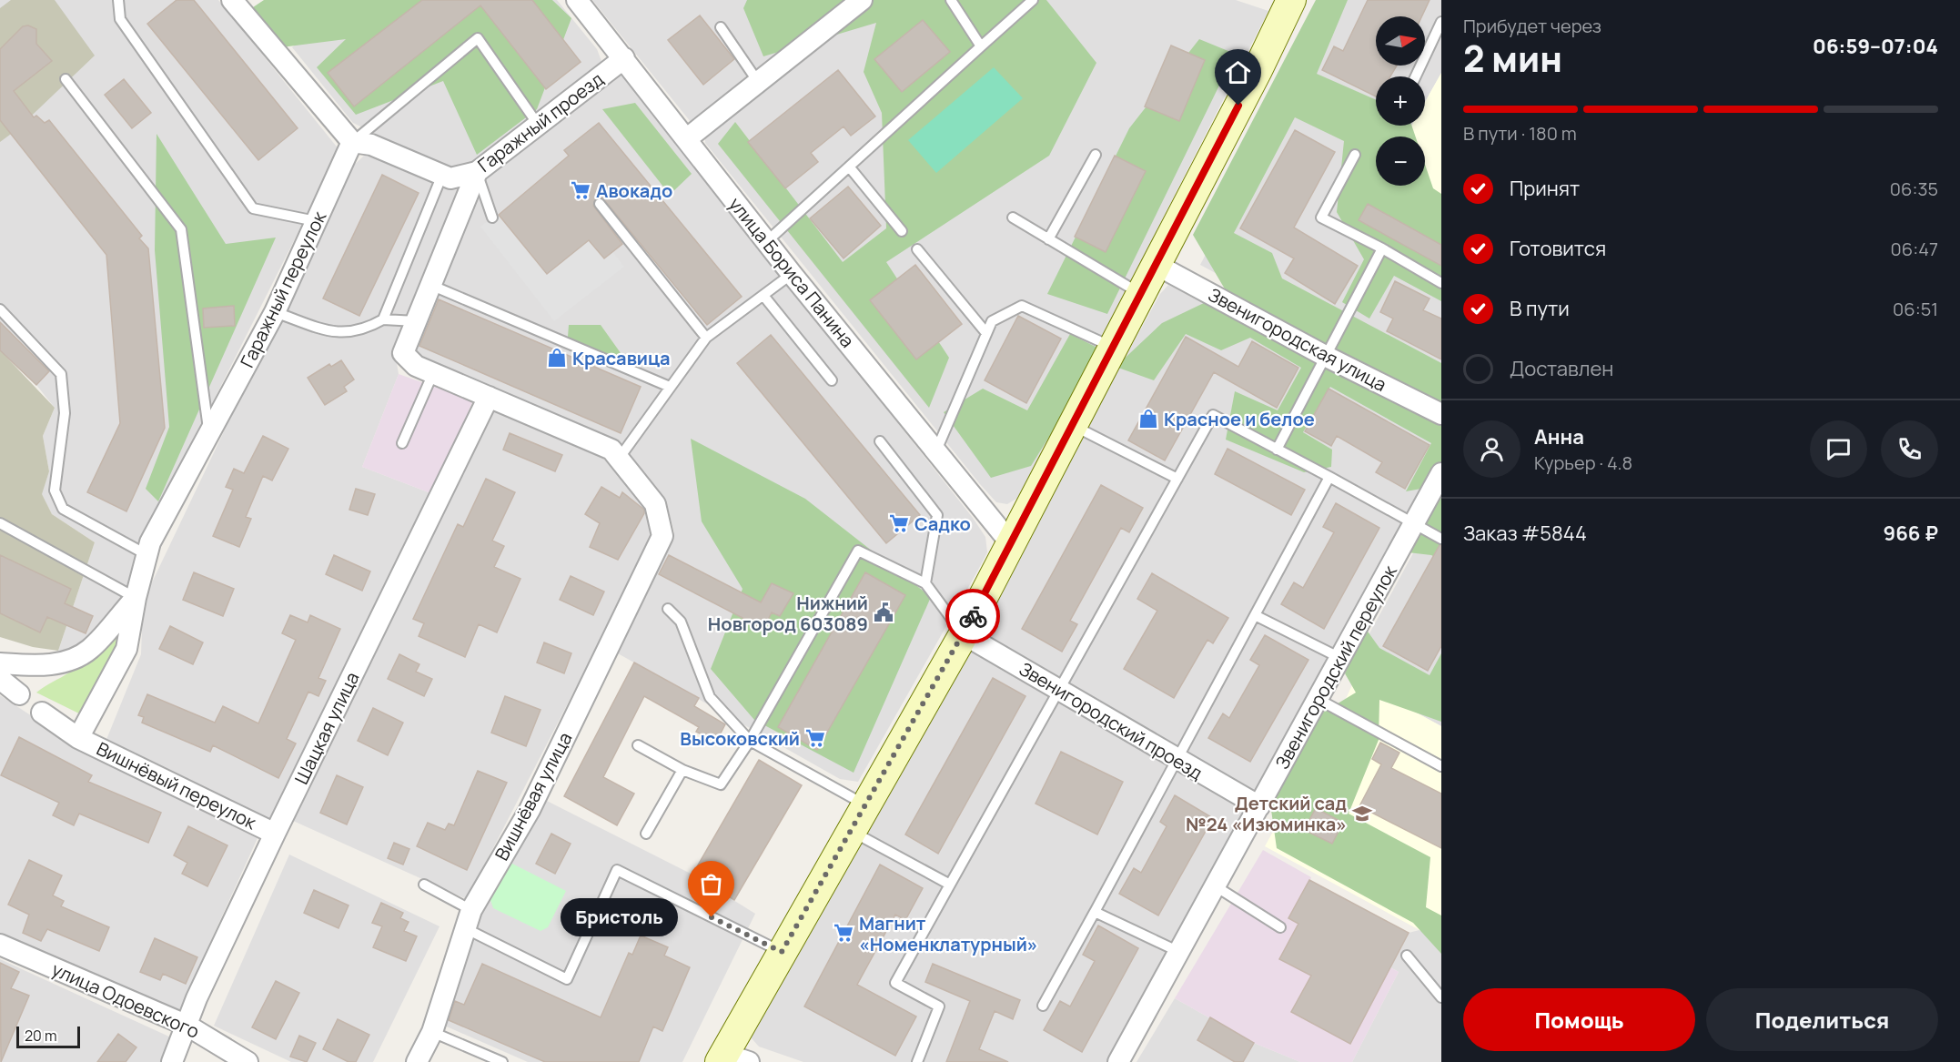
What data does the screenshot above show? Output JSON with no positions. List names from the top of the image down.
{
  "streets": {
    "street": [
      "Гаражный проезд",
      "улица Бориса Панина",
      "Гаражный переулок",
      "Звенигородская улица",
      "Звенигородский переулок",
      "Звенигородский проезд",
      "Шацкая улица",
      "Вишнёвый переулок",
      "Вишнёвая улица",
      "улица Одоевского"
    ]
  },
  "crossings": [
    ["Гаражный проезд", "улица Бориса Панина"],
    ["Гаражный проезд", "Гаражный переулок"],
    ["Гаражный переулок", "Вишнёвый переулок"],
    ["Звенигородский переулок", "Звенигородский проезд"],
    ["Шацкая улица", "Вишнёвый переулок"],
    ["Шацкая улица", "улица Одоевского"]
  ],
  "places": {
    "supermarket": [
      "Авокадо",
      "Садко",
      "Высоковский",
      "Магнит «Номенклатурный»"
    ],
    "shop": ["Красавица", "Красное и белое"],
    "public building": ["Нижний Новгород 603089"],
    "school or university": ["Детский сад №24 «Изюминка»"],
    "other": ["Бристоль"]
  },
  "scale_bar": "20 m",
  "north": "right",
  "page": {
    "heading": ["2 мин", "Прибудет через", "06:59–07:04"],
    "panel": [
      "Анна",
      "Курьер · 4.8",
      "Заказ #5844",
      "966 ₽"
    ],
    "map_buttons": ["+", "−"],
    "bar": "В пути · 180 m",
    "list": [
      ["Принят", "06:35"],
      ["Готовится", "06:47"],
      ["В пути", "06:51"],
      "Доставлен"
    ],
    "bubble": "Бристоль",
    "buttons": ["Помощь", "Поделиться"],
    "scale": "20 m"
  }
}
